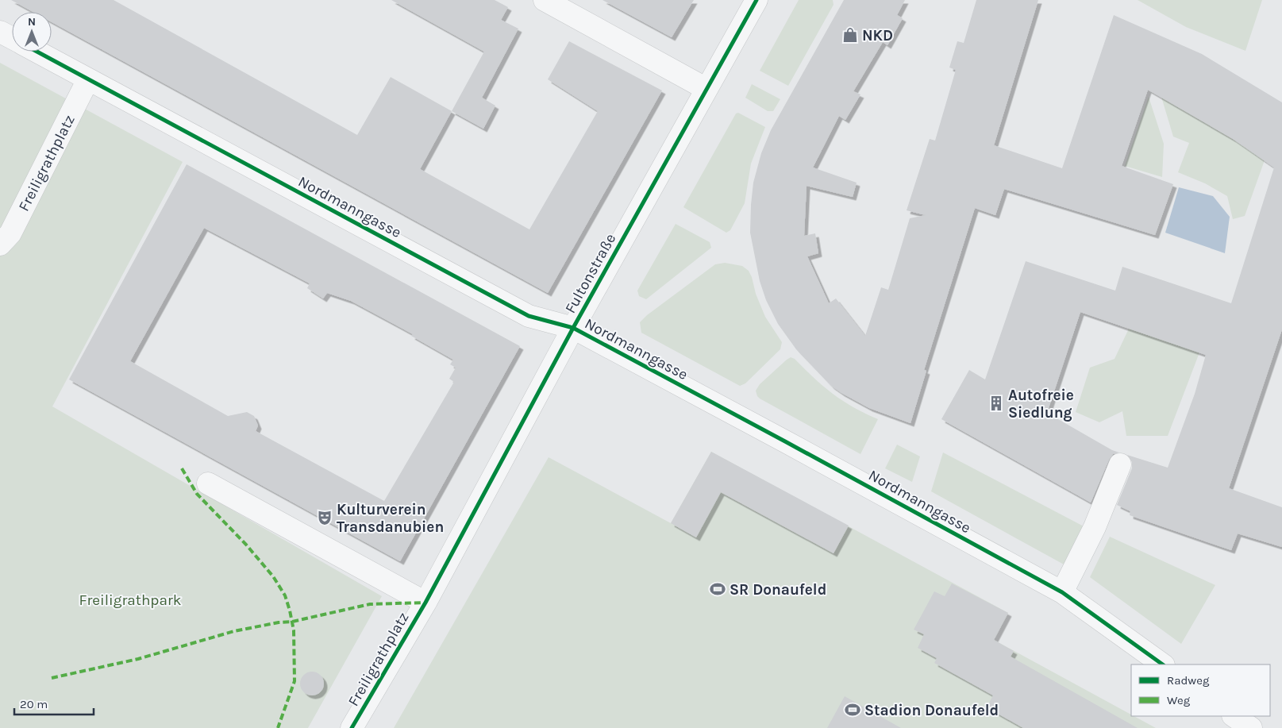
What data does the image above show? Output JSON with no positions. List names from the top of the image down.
{
  "streets": {
    "street": ["Freiligrathplatz", "Nordmanngasse", "Fultonstraße"]
  },
  "crossings": [
    ["Freiligrathplatz", "Nordmanngasse"],
    ["Freiligrathplatz", "Fultonstraße"],
    ["Nordmanngasse", "Fultonstraße"]
  ],
  "parks": ["Freiligrathpark"],
  "places": {
    "shop": ["NKD"],
    "building": ["Autofreie Siedlung"],
    "theatre": ["Kulturverein Transdanubien"],
    "sports": ["SR Donaufeld", "Stadion Donaufeld"]
  },
  "legend": ["Radweg", "Weg"],
  "scale_bar": "20 m",
  "north": "top"
}
